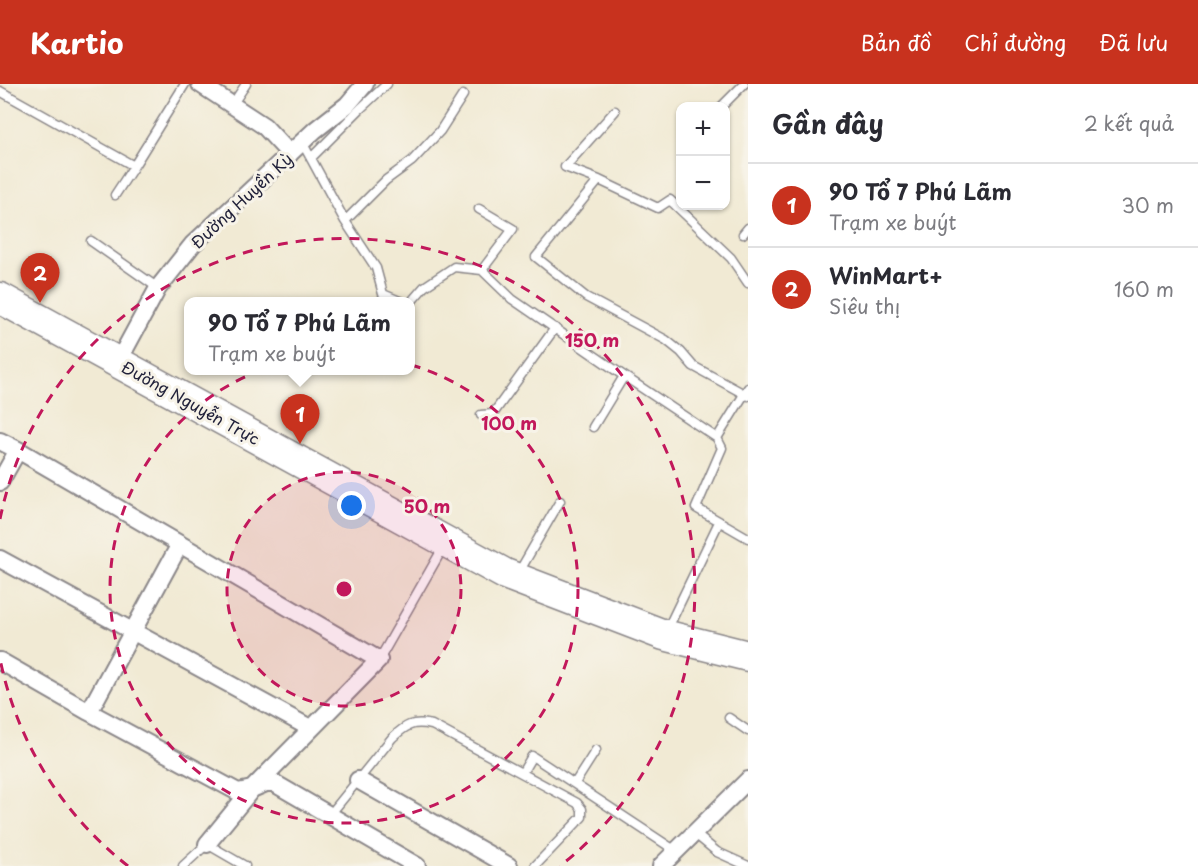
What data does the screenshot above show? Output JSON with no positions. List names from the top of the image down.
{
  "streets": {
    "highway": ["Đường Nguyễn Trực"],
    "street": ["Đường Huyền Kỳ"]
  },
  "crossings": [
    ["Đường Huyền Kỳ", "Đường Nguyễn Trực"]
  ],
  "page": {
    "header": "Kartio",
    "nav": ["Bản đồ", "Chỉ đường", "Đã lưu"],
    "heading": ["Gần đây", "2 kết quả"],
    "map_buttons": ["+", "−"],
    "list": [
      {
        "mark": "1",
        "name": "90 Tổ 7 Phú Lãm",
        "note": "Trạm xe buýt",
        "value": "30 m"
      },
      {
        "mark": "2",
        "name": "WinMart+",
        "note": "Siêu thị",
        "value": "160 m"
      }
    ],
    "pins": ["2", "1"],
    "popup": ["90 Tổ 7 Phú Lãm", "Trạm xe buýt"]
  },
  "rings": ["150 m", "100 m", "50 m"]
}
